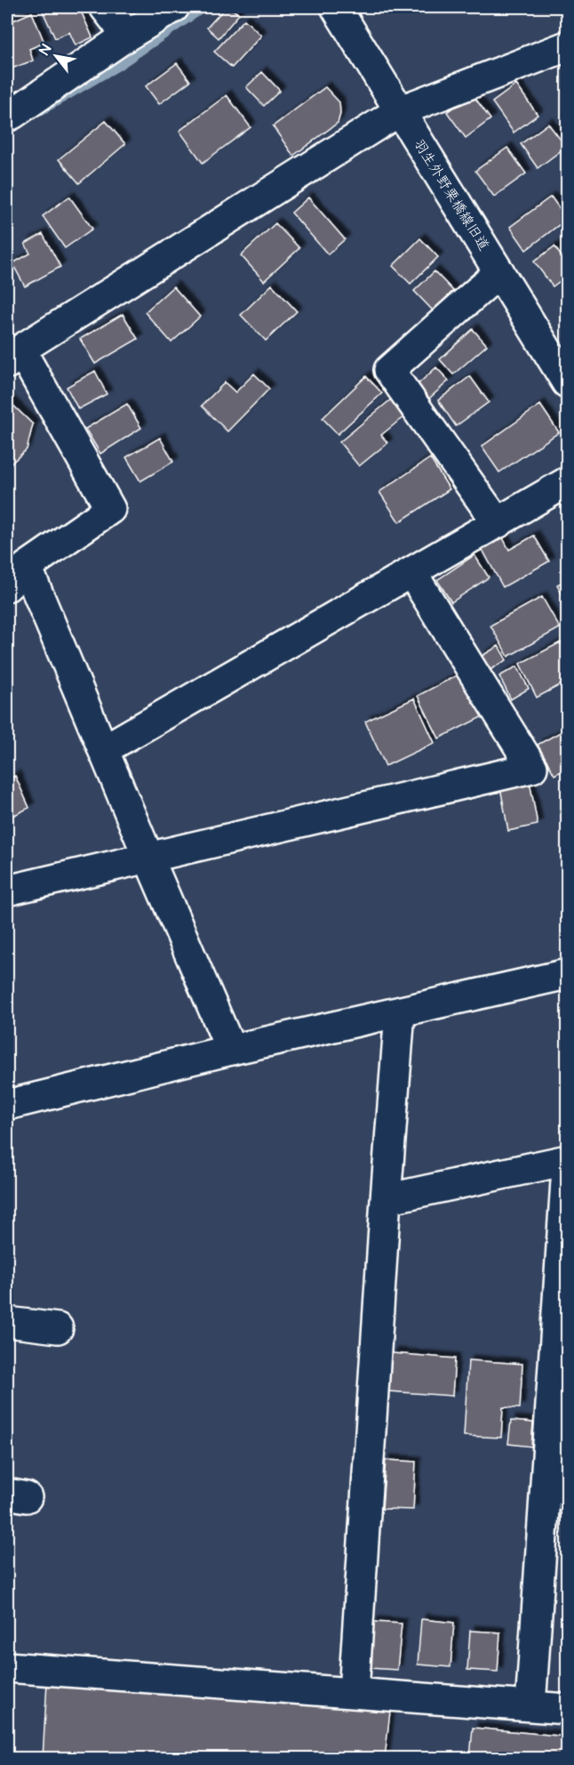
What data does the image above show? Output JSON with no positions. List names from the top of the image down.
{
  "streets": {
    "street": ["羽生外野栗橋線旧道"]
  },
  "north": "top left"
}
